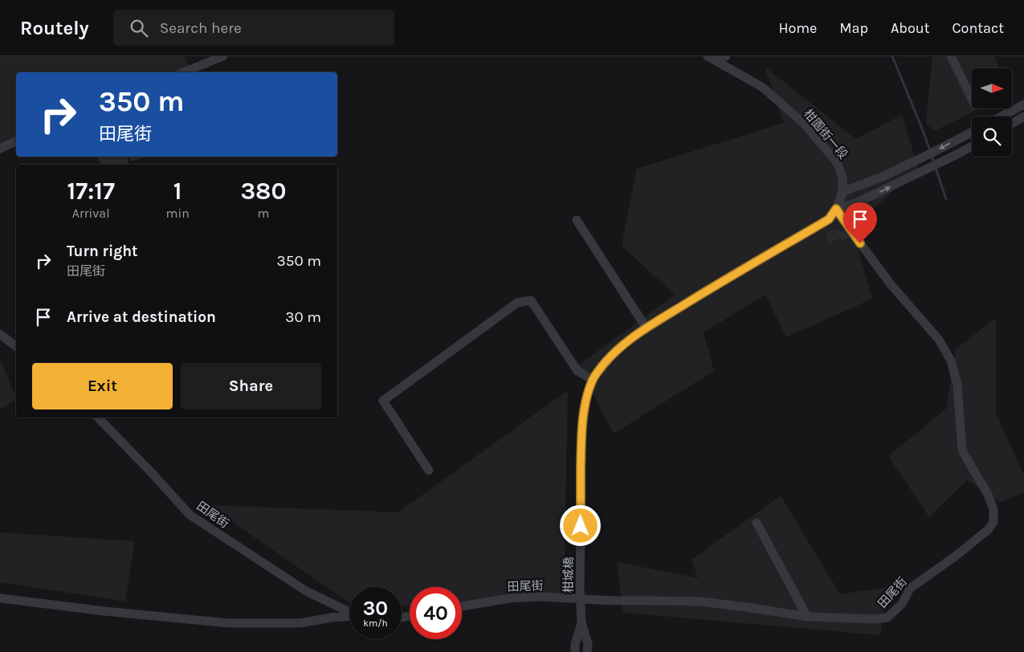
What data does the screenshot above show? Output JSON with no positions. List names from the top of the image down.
{
  "streets": {
    "street": ["柑園街一段", "田尾街", "柑城橋"]
  },
  "crossings": [
    ["柑園街一段", "田尾街"],
    ["柑園街一段", "柑城橋"]
  ],
  "north": "right",
  "page": {
    "header": "Routely",
    "search": "Search here",
    "nav": [
      "Home",
      "Map",
      "About",
      "Contact"
    ],
    "turn": ["350 m", "田尾街"],
    "eta": [
      "17:17",
      "Arrival",
      "1",
      "min",
      "380",
      "m"
    ],
    "list": [
      {
        "name": "Turn right",
        "note": "田尾街",
        "value": "350 m"
      },
      {
        "name": "Arrive at destination",
        "value": "30 m"
      }
    ],
    "buttons": ["Exit", "Share"],
    "speed": "30 km/h",
    "limit": "40"
  }
}
